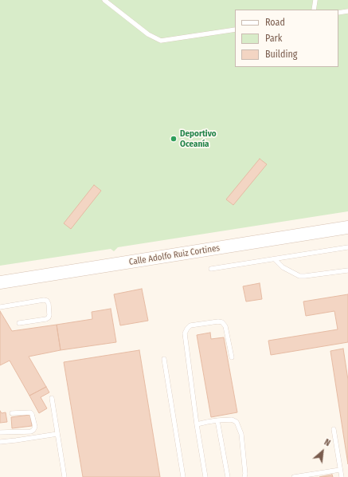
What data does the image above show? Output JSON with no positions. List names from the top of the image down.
{
  "streets": {
    "street": ["Calle Adolfo Ruiz Cortines"]
  },
  "places": ["Deportivo Oceanía"],
  "legend": ["Road", "Park", "Building"],
  "north": "top right"
}
